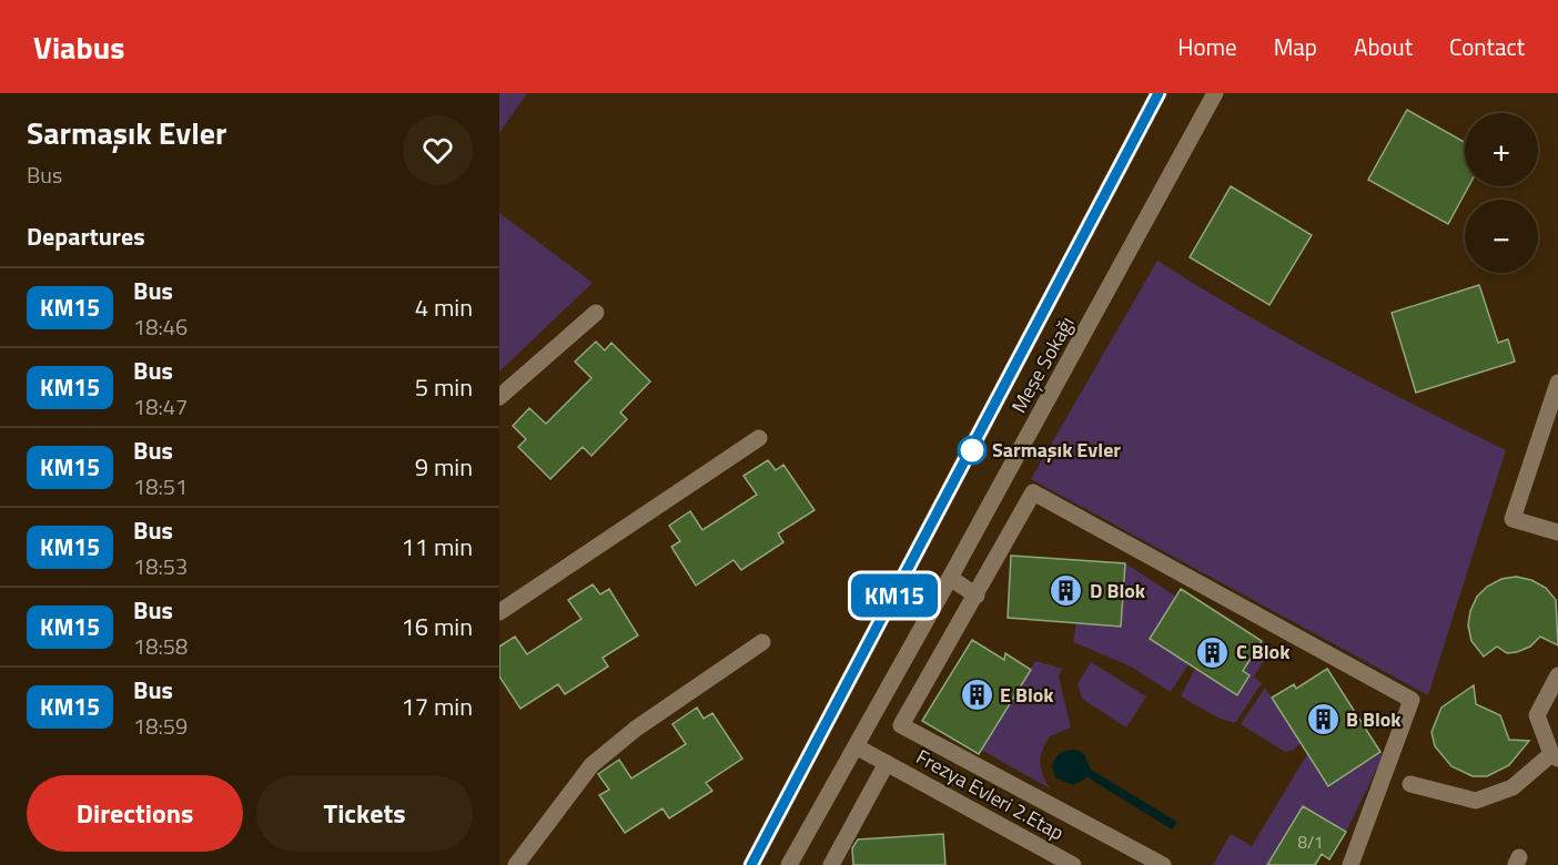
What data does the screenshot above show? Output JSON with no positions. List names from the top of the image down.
{
  "streets": {
    "street": ["Meşe Sokağı", "Frezya Evleri 2.Etap"]
  },
  "crossings": [
    ["Meşe Sokağı", "Frezya Evleri 2.Etap"]
  ],
  "places": {
    "other": ["Sarmaşık Evler"],
    "building": [
      "D Blok",
      "C Blok",
      "E Blok",
      "B Blok"
    ]
  },
  "lines": ["bus line KM15"],
  "house_numbers": ["8/1"],
  "page": {
    "header": "Viabus",
    "nav": [
      "Home",
      "Map",
      "About",
      "Contact"
    ],
    "heading": [
      ["Sarmaşık Evler", "Bus"],
      "Departures"
    ],
    "on_map": "KM15",
    "map_buttons": ["+", "−"],
    "list": [
      {
        "mark": "KM15",
        "name": "Bus",
        "note": "18:46",
        "value": "4 min"
      },
      {
        "mark": "KM15",
        "name": "Bus",
        "note": "18:47",
        "value": "5 min"
      },
      {
        "mark": "KM15",
        "name": "Bus",
        "note": "18:51",
        "value": "9 min"
      },
      {
        "mark": "KM15",
        "name": "Bus",
        "note": "18:53",
        "value": "11 min"
      },
      {
        "mark": "KM15",
        "name": "Bus",
        "note": "18:58",
        "value": "16 min"
      },
      {
        "mark": "KM15",
        "name": "Bus",
        "note": "18:59",
        "value": "17 min"
      }
    ],
    "buttons": ["Directions", "Tickets"]
  }
}
